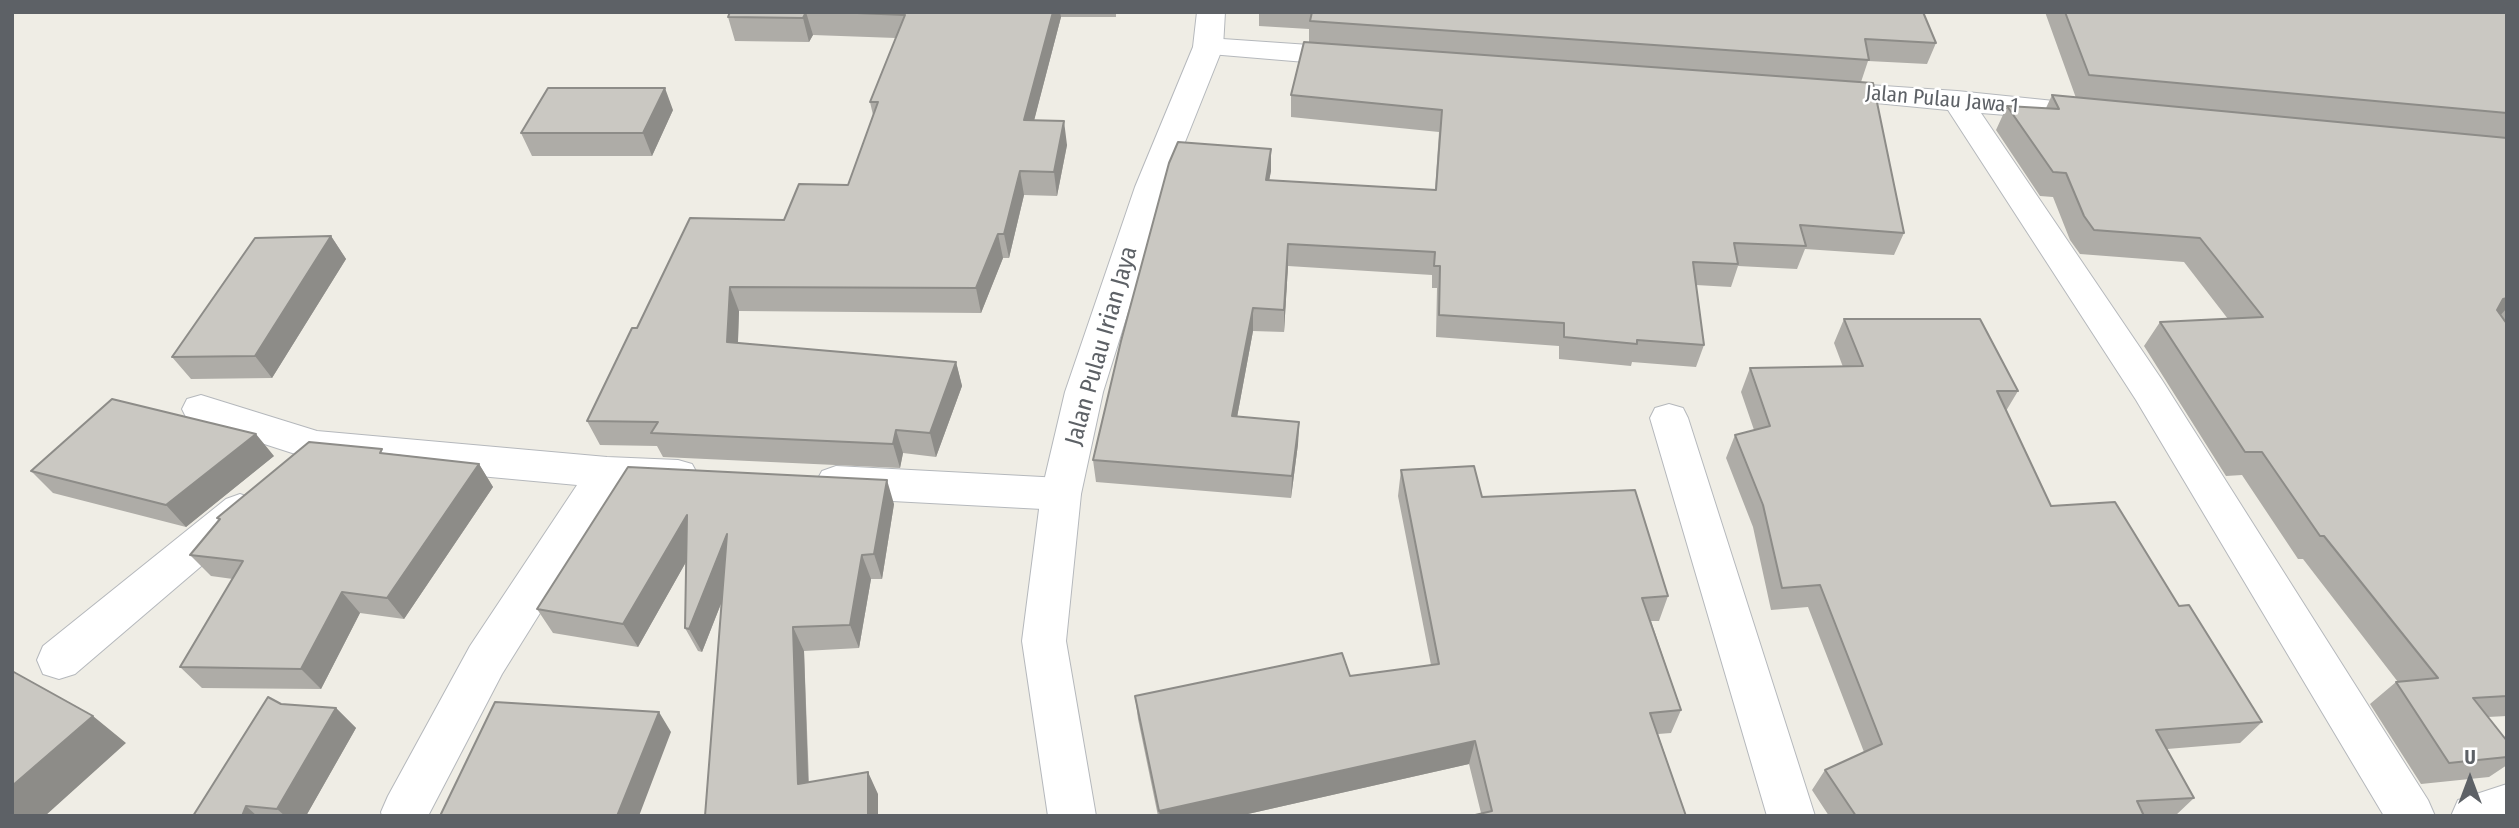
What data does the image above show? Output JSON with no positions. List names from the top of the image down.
{
  "streets": {
    "street": ["Jalan Pulau Jawa 1", "Jalan Pulau Irian Jaya"]
  },
  "north": "top"
}
